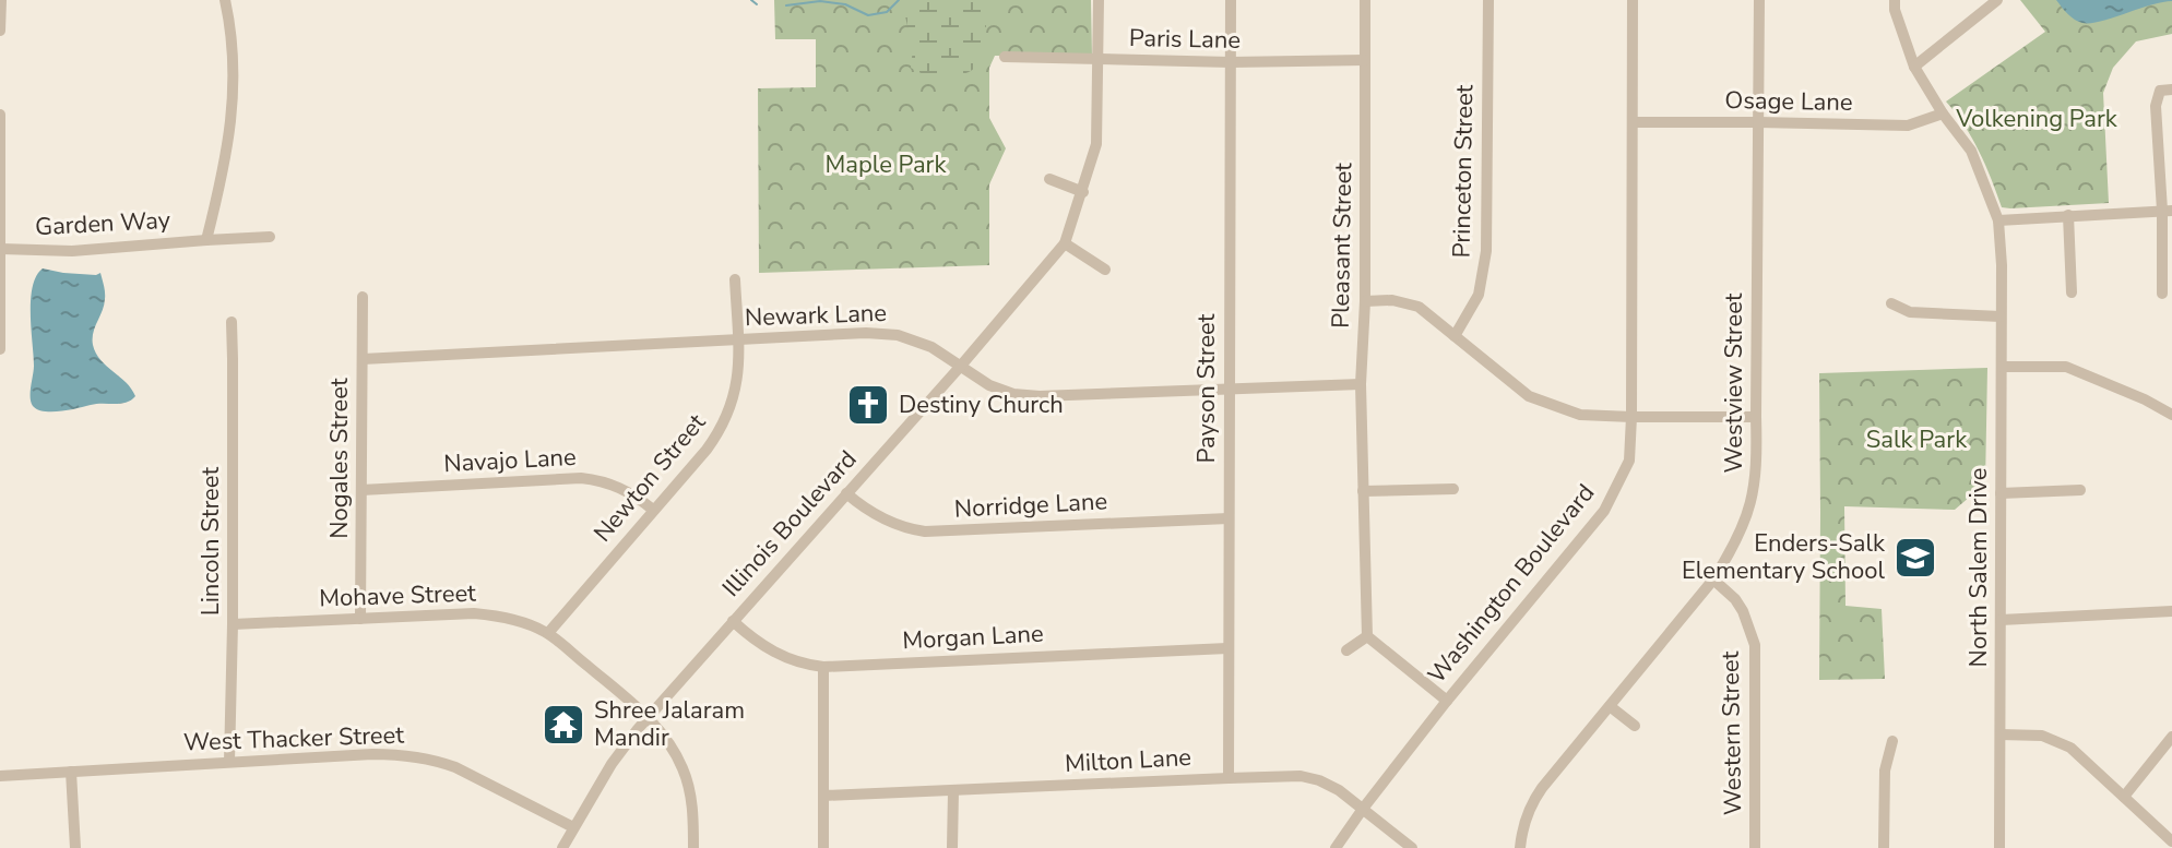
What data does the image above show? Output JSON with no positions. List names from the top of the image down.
{
  "streets": {
    "street": [
      "Paris Lane",
      "Osage Lane",
      "Princeton Street",
      "Garden Way",
      "Pleasant Street",
      "Newark Lane",
      "Westview Street",
      "Payson Street",
      "Nogales Street",
      "Navajo Lane",
      "Newton Street",
      "Norridge Lane",
      "Illinois Boulevard",
      "Lincoln Street",
      "North Salem Drive",
      "Washington Boulevard",
      "Mohave Street",
      "Morgan Lane",
      "Western Street",
      "West Thacker Street",
      "Milton Lane"
    ]
  },
  "crossings": [
    ["Paris Lane", "Pleasant Street"],
    ["Paris Lane", "Payson Street"],
    ["Paris Lane", "Illinois Boulevard"],
    ["Osage Lane", "Westview Street"],
    ["Osage Lane", "North Salem Drive"],
    ["Osage Lane", "Washington Boulevard"],
    ["Pleasant Street", "Newark Lane"],
    ["Newark Lane", "Payson Street"],
    ["Newark Lane", "Nogales Street"],
    ["Newark Lane", "Newton Street"],
    ["Newark Lane", "Illinois Boulevard"],
    ["Westview Street", "Western Street"],
    ["Payson Street", "Norridge Lane"],
    ["Payson Street", "Morgan Lane"],
    ["Payson Street", "Milton Lane"],
    ["Nogales Street", "Navajo Lane"],
    ["Nogales Street", "Mohave Street"],
    ["Navajo Lane", "Newton Street"],
    ["Newton Street", "Mohave Street"],
    ["Norridge Lane", "Illinois Boulevard"],
    ["Illinois Boulevard", "Mohave Street"],
    ["Illinois Boulevard", "Morgan Lane"],
    ["Illinois Boulevard", "West Thacker Street"],
    ["Lincoln Street", "Mohave Street"],
    ["Lincoln Street", "West Thacker Street"],
    ["Washington Boulevard", "Milton Lane"]
  ],
  "parks": ["Volkening Park", "Maple Park", "Salk Park"],
  "places": {
    "church": ["Destiny Church"],
    "school or university": ["Enders-Salk Elementary School"],
    "temple": ["Shree Jalaram Mandir"]
  }
}
